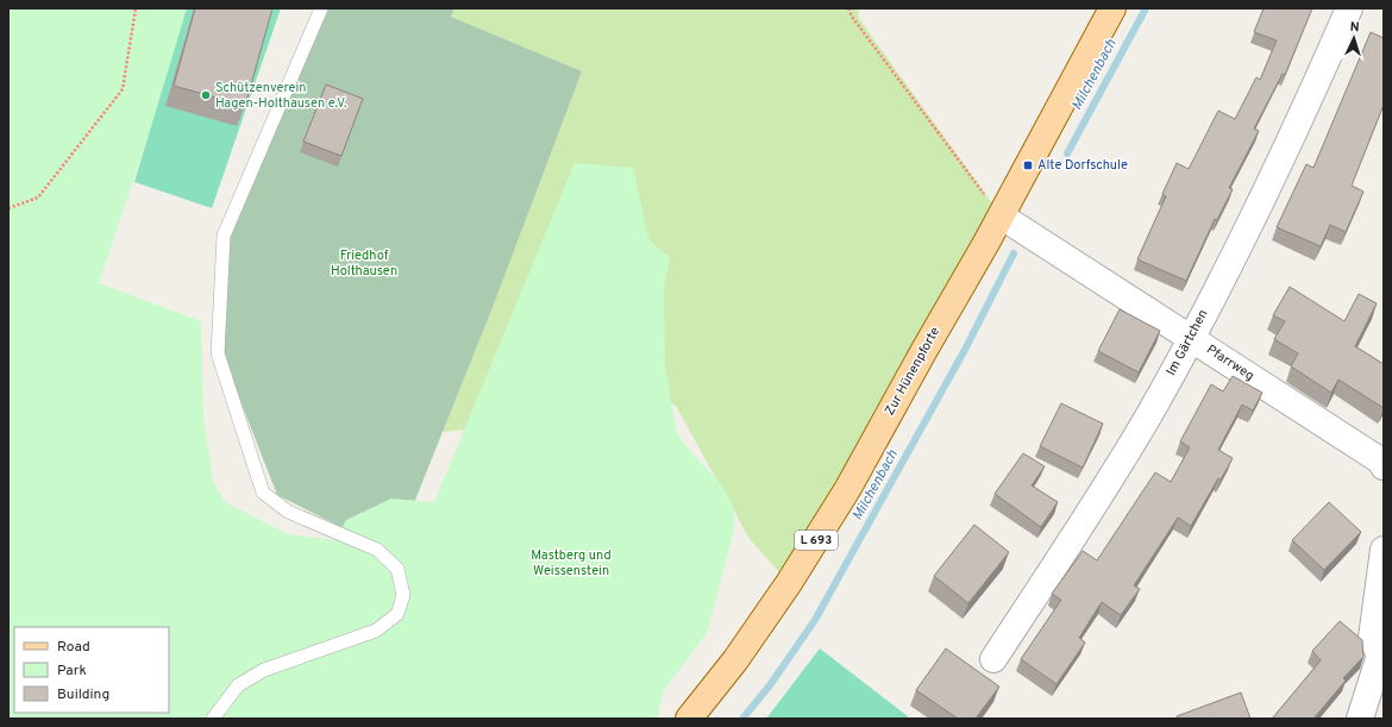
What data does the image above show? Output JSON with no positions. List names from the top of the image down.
{
  "streets": {
    "main road": ["Zur Hünenpforte", "L 693"],
    "street": ["Im Gärtchen", "Pfarrweg"]
  },
  "crossings": [
    ["Im Gärtchen", "Pfarrweg"],
    ["Pfarrweg", "Zur Hünenpforte"]
  ],
  "water": ["Milchenbach"],
  "parks": ["Friedhof Holthausen", "Mastberg und Weissenstein"],
  "places": {
    "other": ["Schützenverein Hagen-Holthausen e.V."],
    "transit": ["Alte Dorfschule"]
  },
  "legend": ["Road", "Park", "Building"],
  "north": "top"
}
